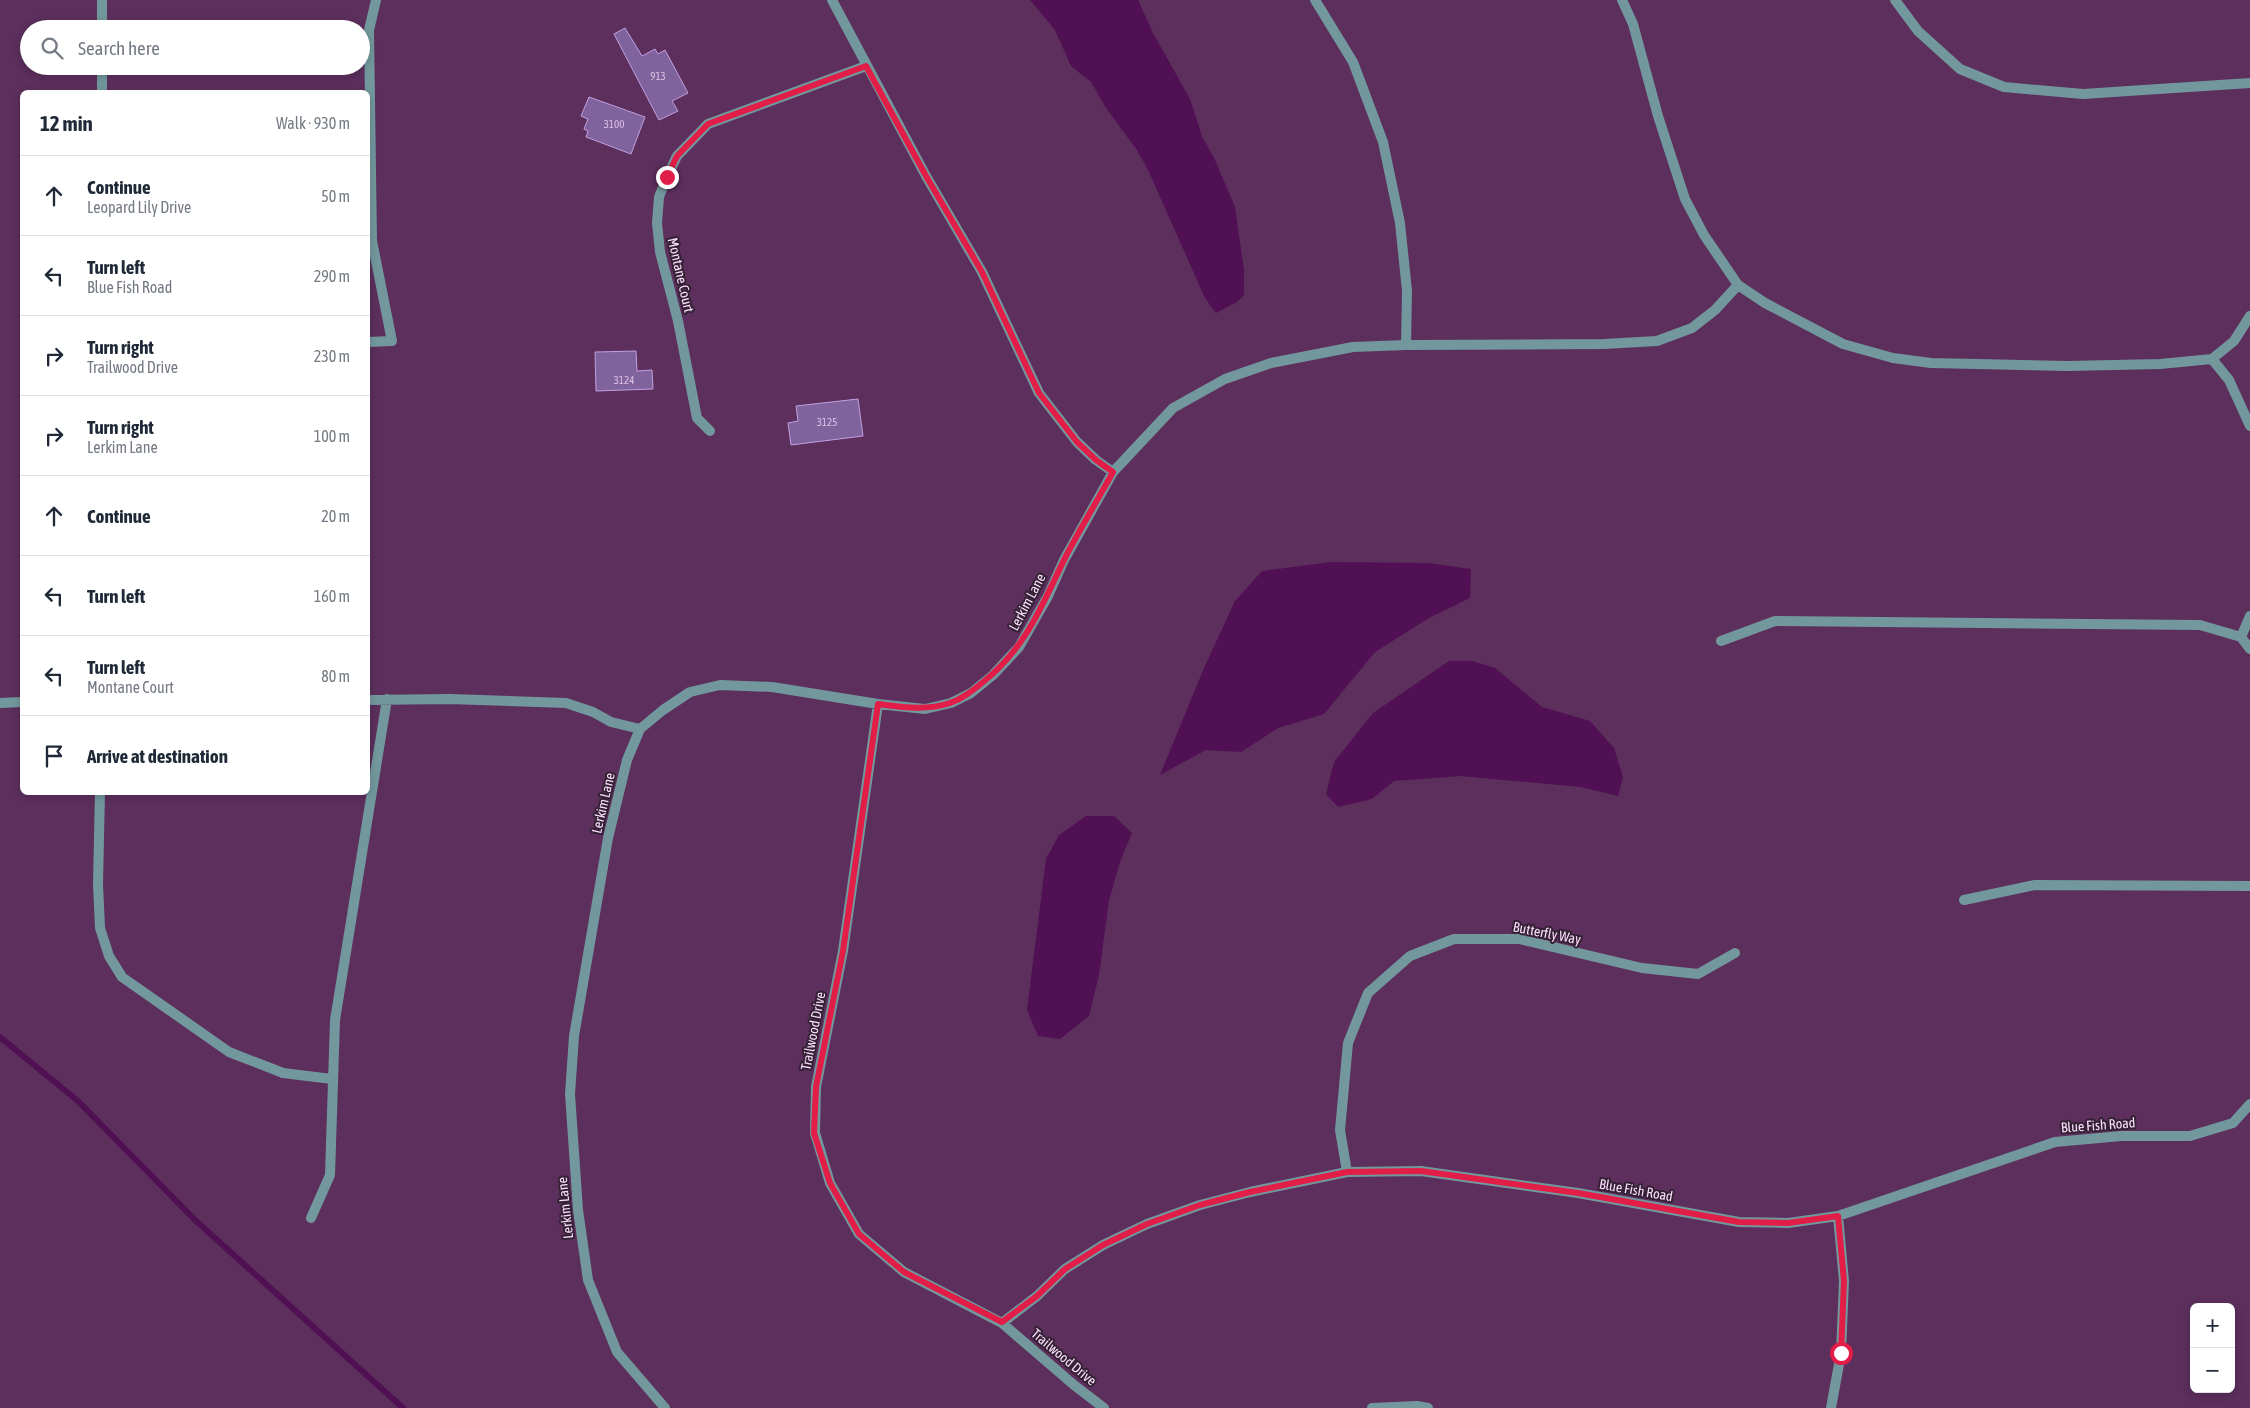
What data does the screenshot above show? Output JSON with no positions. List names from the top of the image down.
{
  "streets": {
    "street": [
      "Montane Court",
      "Lerkim Lane",
      "Butterfly Way",
      "Trailwood Drive",
      "Blue Fish Road"
    ]
  },
  "crossings": [
    ["Lerkim Lane", "Trailwood Drive"],
    ["Butterfly Way", "Blue Fish Road"],
    ["Trailwood Drive", "Blue Fish Road"]
  ],
  "house_numbers": [
    "913",
    "3100",
    "3124",
    "3125"
  ],
  "page": {
    "search": "Search here",
    "heading": ["12 min", "Walk · 930 m"],
    "list": [
      ["Continue", "Leopard Lily Drive", "50 m"],
      ["Turn left", "Blue Fish Road", "290 m"],
      ["Turn right", "Trailwood Drive", "230 m"],
      ["Turn right", "Lerkim Lane", "100 m"],
      ["Continue", "20 m"],
      ["Turn left", "160 m"],
      ["Turn left", "Montane Court", "80 m"],
      "Arrive at destination"
    ],
    "map_buttons": ["+", "−"]
  }
}
